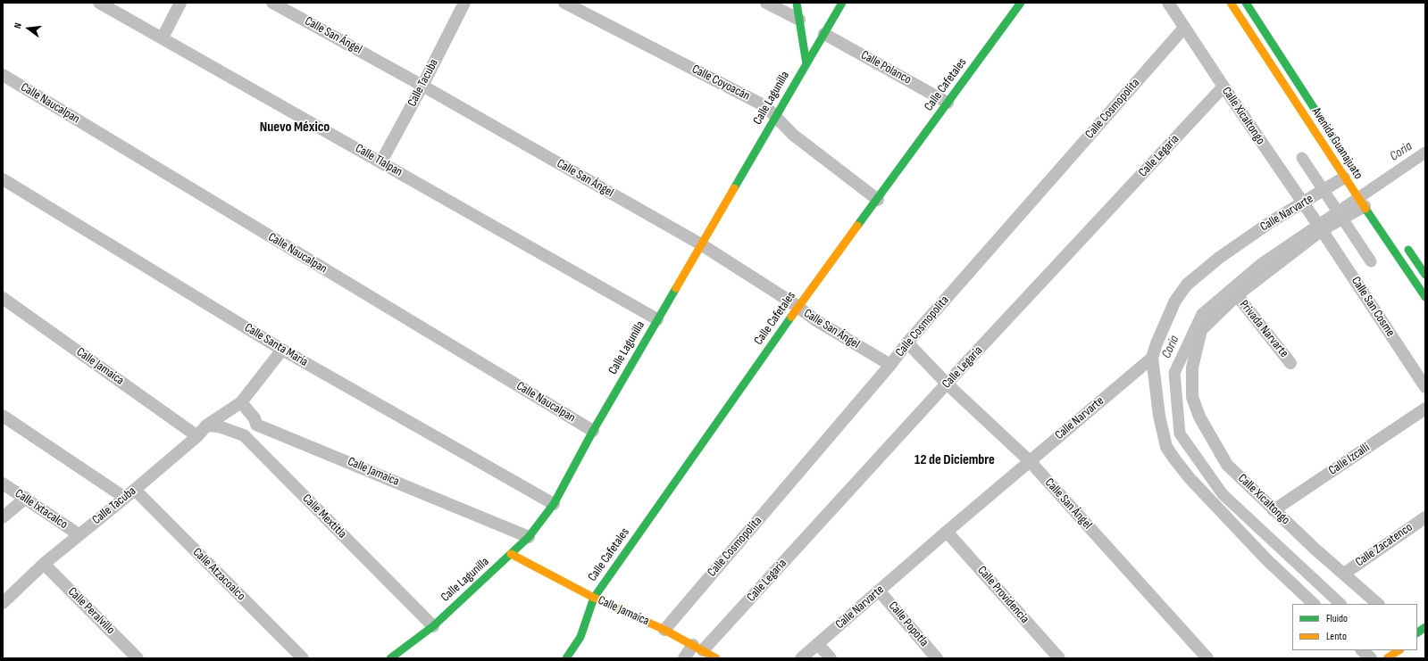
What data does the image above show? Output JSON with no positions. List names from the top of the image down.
{
  "streets": {
    "street": [
      "Calle San Ángel",
      "Calle Polanco",
      "Calle Tacuba",
      "Calle Coyoacán",
      "Calle Cafetales",
      "Calle Lagunilla",
      "Calle Naucalpan",
      "Calle Cosmopolita",
      "Calle Xicaltongo",
      "Avenida Guanajuato",
      "Calle Legaria",
      "Calle Tlalpan",
      "Calle Narvarte",
      "Calle San Cosme",
      "Privada Narvarte",
      "Calle Santa María",
      "Calle Jamaica",
      "Calle Izcalli",
      "Calle Ixtacalco",
      "Calle Mextitla",
      "Calle Zacatenco",
      "Calle Atzacoalco",
      "Calle Providencia",
      "Calle Peralvillo",
      "Calle Popotla"
    ]
  },
  "crossings": [
    ["Calle San Ángel", "Calle Tacuba"],
    ["Calle San Ángel", "Calle Cafetales"],
    ["Calle San Ángel", "Calle Lagunilla"],
    ["Calle San Ángel", "Calle Cosmopolita"],
    ["Calle San Ángel", "Calle Legaria"],
    ["Calle San Ángel", "Calle Narvarte"],
    ["Calle Polanco", "Calle Cafetales"],
    ["Calle Tacuba", "Calle Tlalpan"],
    ["Calle Tacuba", "Calle Jamaica"],
    ["Calle Tacuba", "Calle Ixtacalco"],
    ["Calle Tacuba", "Calle Mextitla"],
    ["Calle Tacuba", "Calle Atzacoalco"],
    ["Calle Tacuba", "Calle Peralvillo"],
    ["Calle Coyoacán", "Calle Cafetales"],
    ["Calle Coyoacán", "Calle Lagunilla"],
    ["Calle Cafetales", "Calle Jamaica"],
    ["Calle Lagunilla", "Calle Naucalpan"],
    ["Calle Lagunilla", "Calle Tlalpan"],
    ["Calle Lagunilla", "Calle Santa María"],
    ["Calle Lagunilla", "Calle Jamaica"],
    ["Calle Lagunilla", "Calle Mextitla"],
    ["Calle Cosmopolita", "Calle Xicaltongo"],
    ["Calle Cosmopolita", "Calle Jamaica"],
    ["Calle Xicaltongo", "Calle Legaria"],
    ["Calle Xicaltongo", "Calle Narvarte"],
    ["Calle Xicaltongo", "Calle San Cosme"],
    ["Calle Xicaltongo", "Privada Narvarte"],
    ["Calle Xicaltongo", "Calle Izcalli"],
    ["Calle Xicaltongo", "Calle Zacatenco"],
    ["Avenida Guanajuato", "Calle Narvarte"],
    ["Calle Legaria", "Calle Jamaica"],
    ["Calle Narvarte", "Calle Providencia"],
    ["Calle Narvarte", "Calle Popotla"]
  ],
  "districts": ["Nuevo México", "12 de Diciembre"],
  "water": ["Coria"],
  "legend": ["Fluido", "Lento"],
  "north": "left"
}
